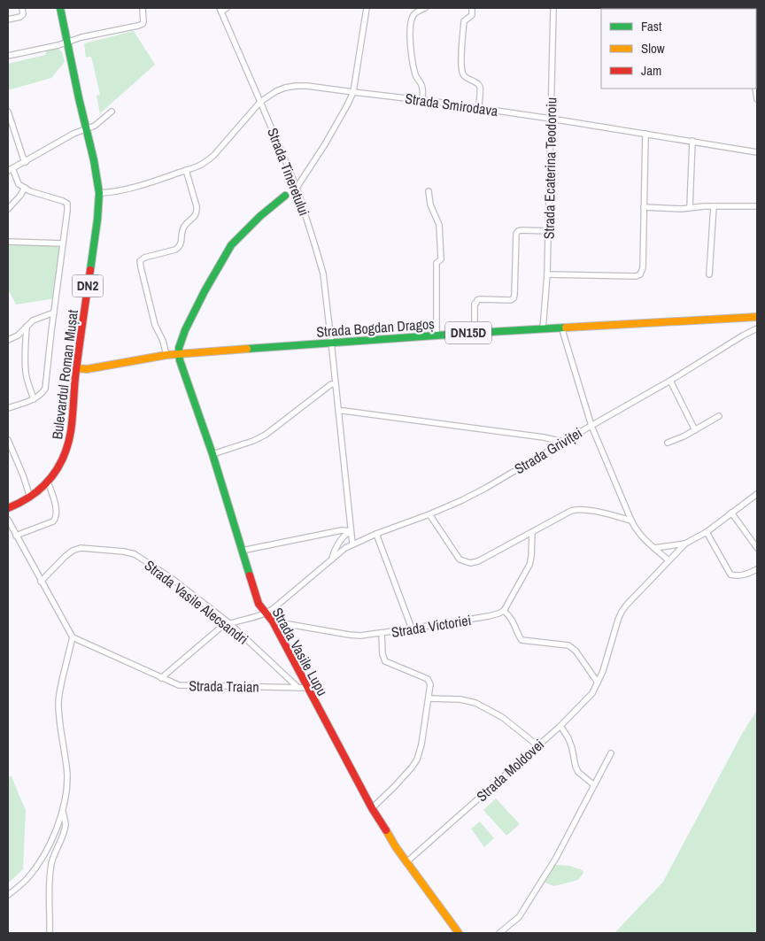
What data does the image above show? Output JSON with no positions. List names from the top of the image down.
{
  "streets": {
    "main road": [
      "DN2",
      "Strada Bogdan Dragoș",
      "DN15D",
      "Bulevardul Roman Mușat",
      "Strada Vasile Lupu"
    ],
    "street": [
      "Strada Smirodava",
      "Strada Ecaterina Teodoroiu",
      "Strada Tineretului",
      "Strada Griviței",
      "Strada Vasile Alecsandri",
      "Strada Victoriei",
      "Strada Traian",
      "Strada Moldovei"
    ]
  },
  "crossings": [
    ["Strada Smirodava", "Strada Ecaterina Teodoroiu"],
    ["Strada Smirodava", "Strada Tineretului"],
    ["Strada Smirodava", "Bulevardul Roman Mușat"],
    ["Strada Ecaterina Teodoroiu", "Strada Bogdan Dragoș"],
    ["Strada Tineretului", "Strada Bogdan Dragoș"],
    ["Strada Tineretului", "Strada Griviței"],
    ["Strada Bogdan Dragoș", "Bulevardul Roman Mușat"],
    ["Strada Bogdan Dragoș", "Strada Vasile Lupu"],
    ["Strada Griviței", "Strada Vasile Alecsandri"],
    ["Strada Griviței", "Strada Vasile Lupu"],
    ["Strada Griviței", "Strada Traian"],
    ["Strada Vasile Alecsandri", "Strada Traian"],
    ["Strada Victoriei", "Strada Vasile Lupu"],
    ["Strada Vasile Lupu", "Strada Traian"],
    ["Strada Vasile Lupu", "Strada Moldovei"]
  ],
  "legend": ["Fast", "Slow", "Jam"]
}
